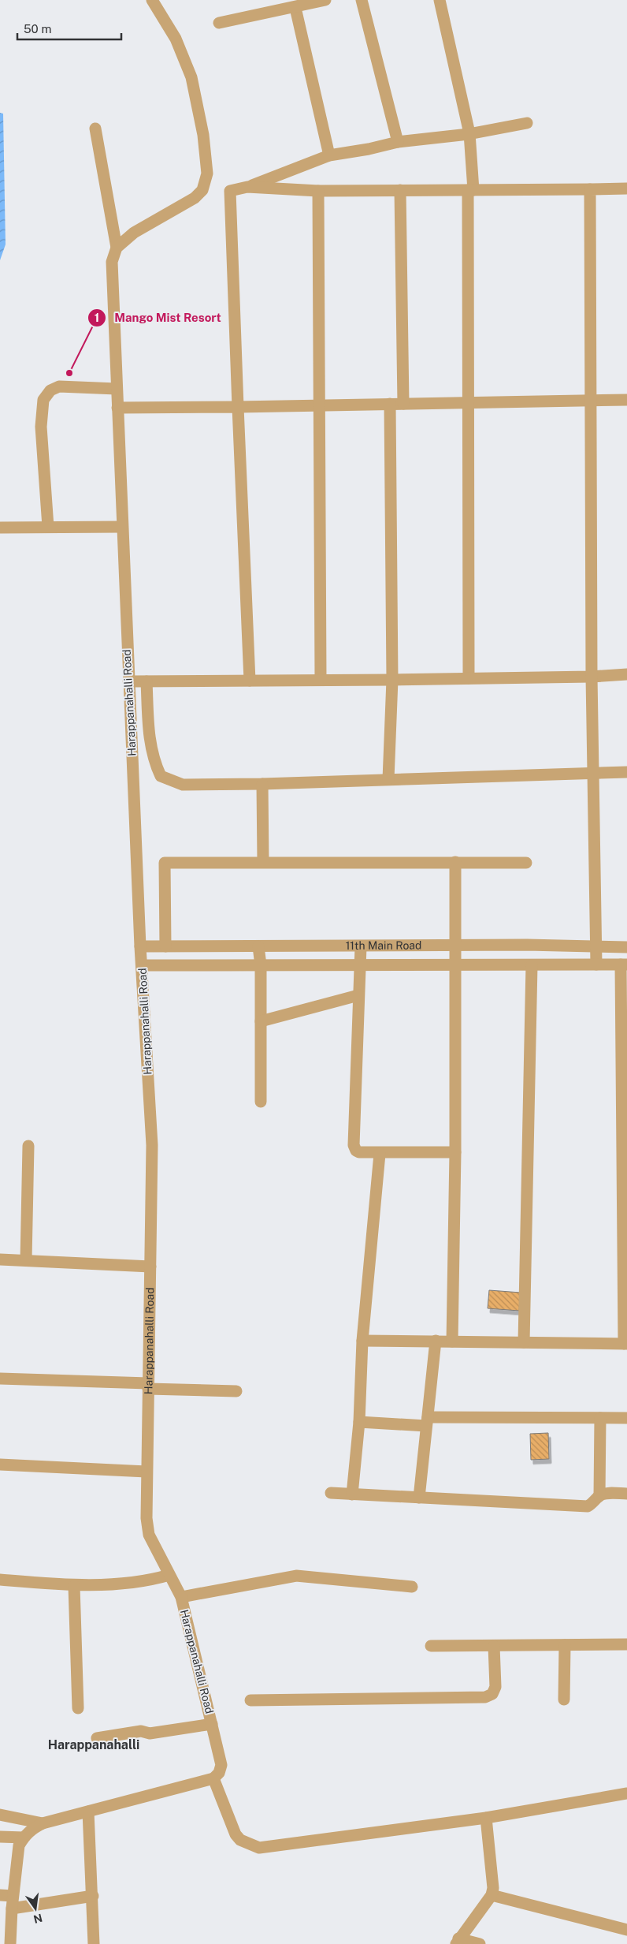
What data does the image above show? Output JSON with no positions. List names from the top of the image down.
{
  "streets": {
    "street": ["Harappanahalli Road", "11th Main Road"]
  },
  "crossings": [
    ["Harappanahalli Road", "11th Main Road"]
  ],
  "districts": ["Harappanahalli"],
  "places": ["Mango Mist Resort"],
  "scale_bar": "50 m",
  "north": "bottom"
}
